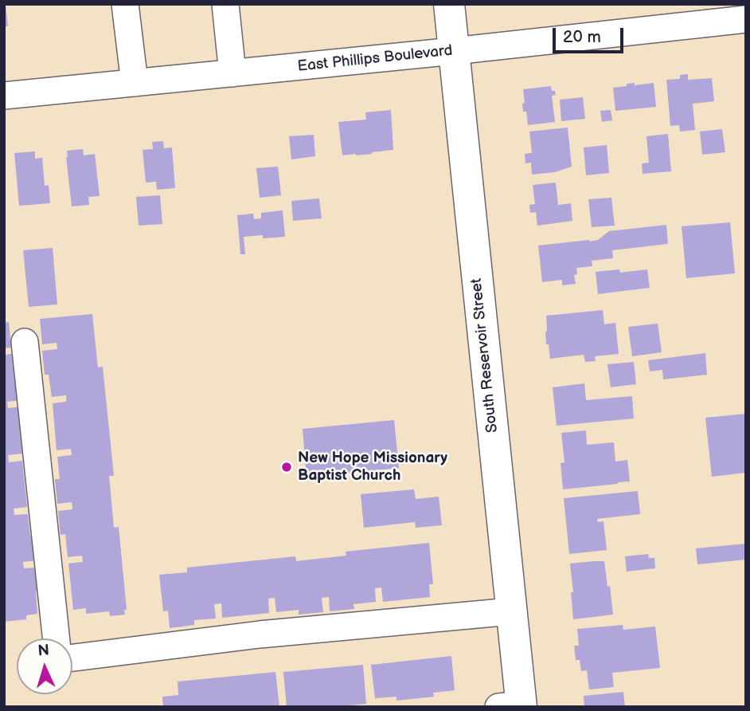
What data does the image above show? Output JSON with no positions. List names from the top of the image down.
{
  "streets": {
    "main road": ["South Reservoir Street"],
    "street": ["East Phillips Boulevard"]
  },
  "crossings": [
    ["East Phillips Boulevard", "South Reservoir Street"]
  ],
  "places": ["New Hope Missionary Baptist Church"],
  "scale_bar": "20 m",
  "north": "top"
}
